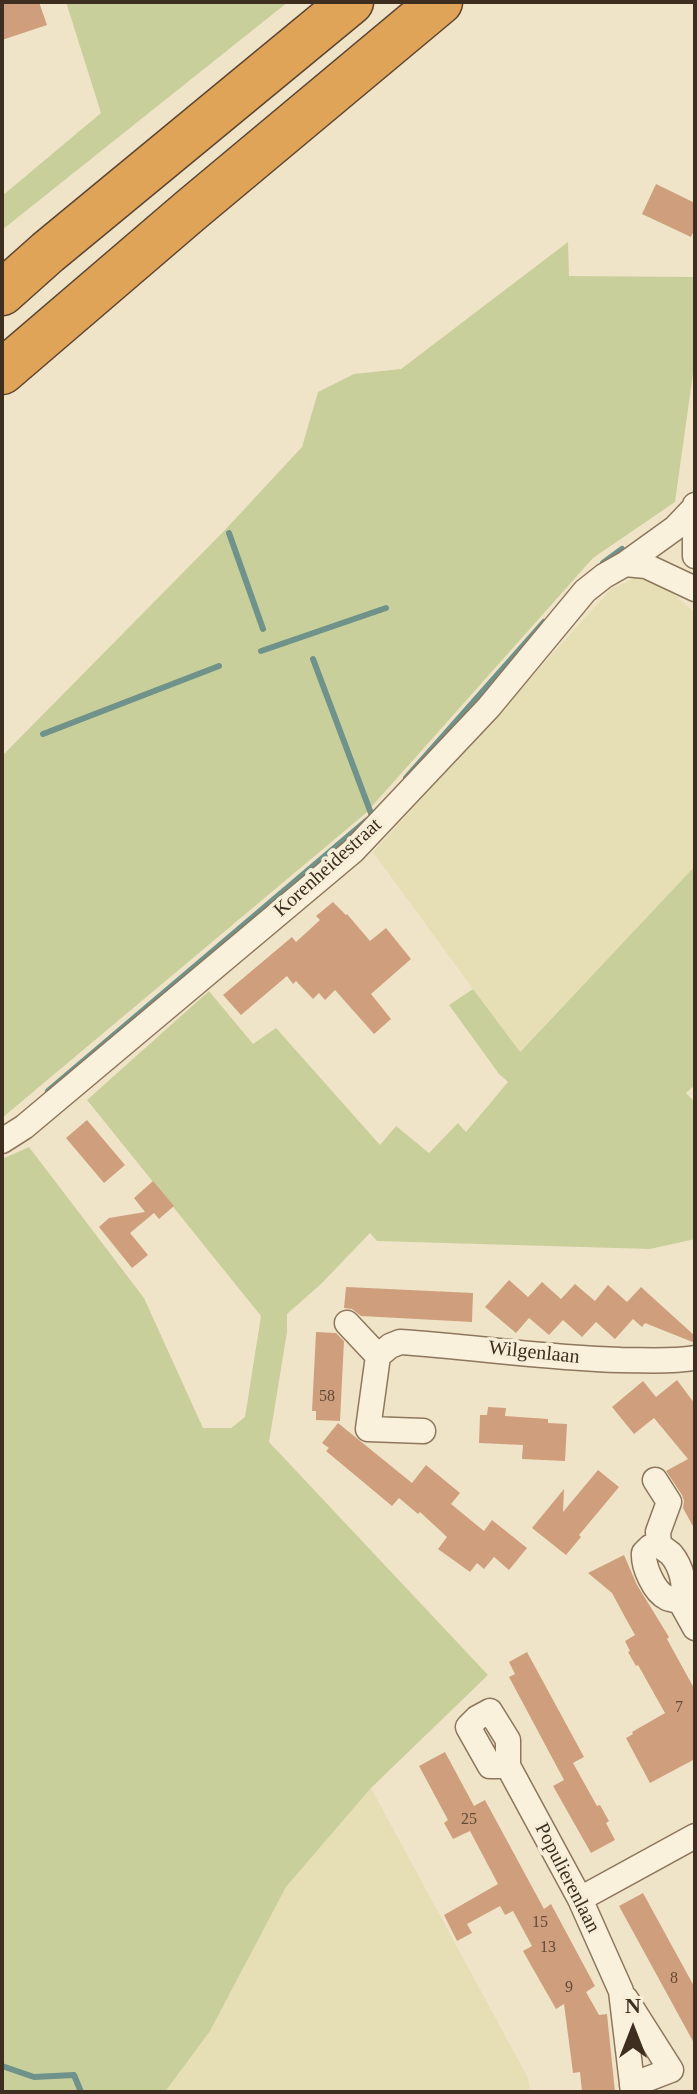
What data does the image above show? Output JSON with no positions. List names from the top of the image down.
{
  "streets": {
    "street": ["Korenheidestraat", "Wilgenlaan", "Populierenlaan"]
  },
  "house_numbers": [
    "58",
    "7",
    "25",
    "15",
    "13",
    "8",
    "9"
  ],
  "north": "top"
}
